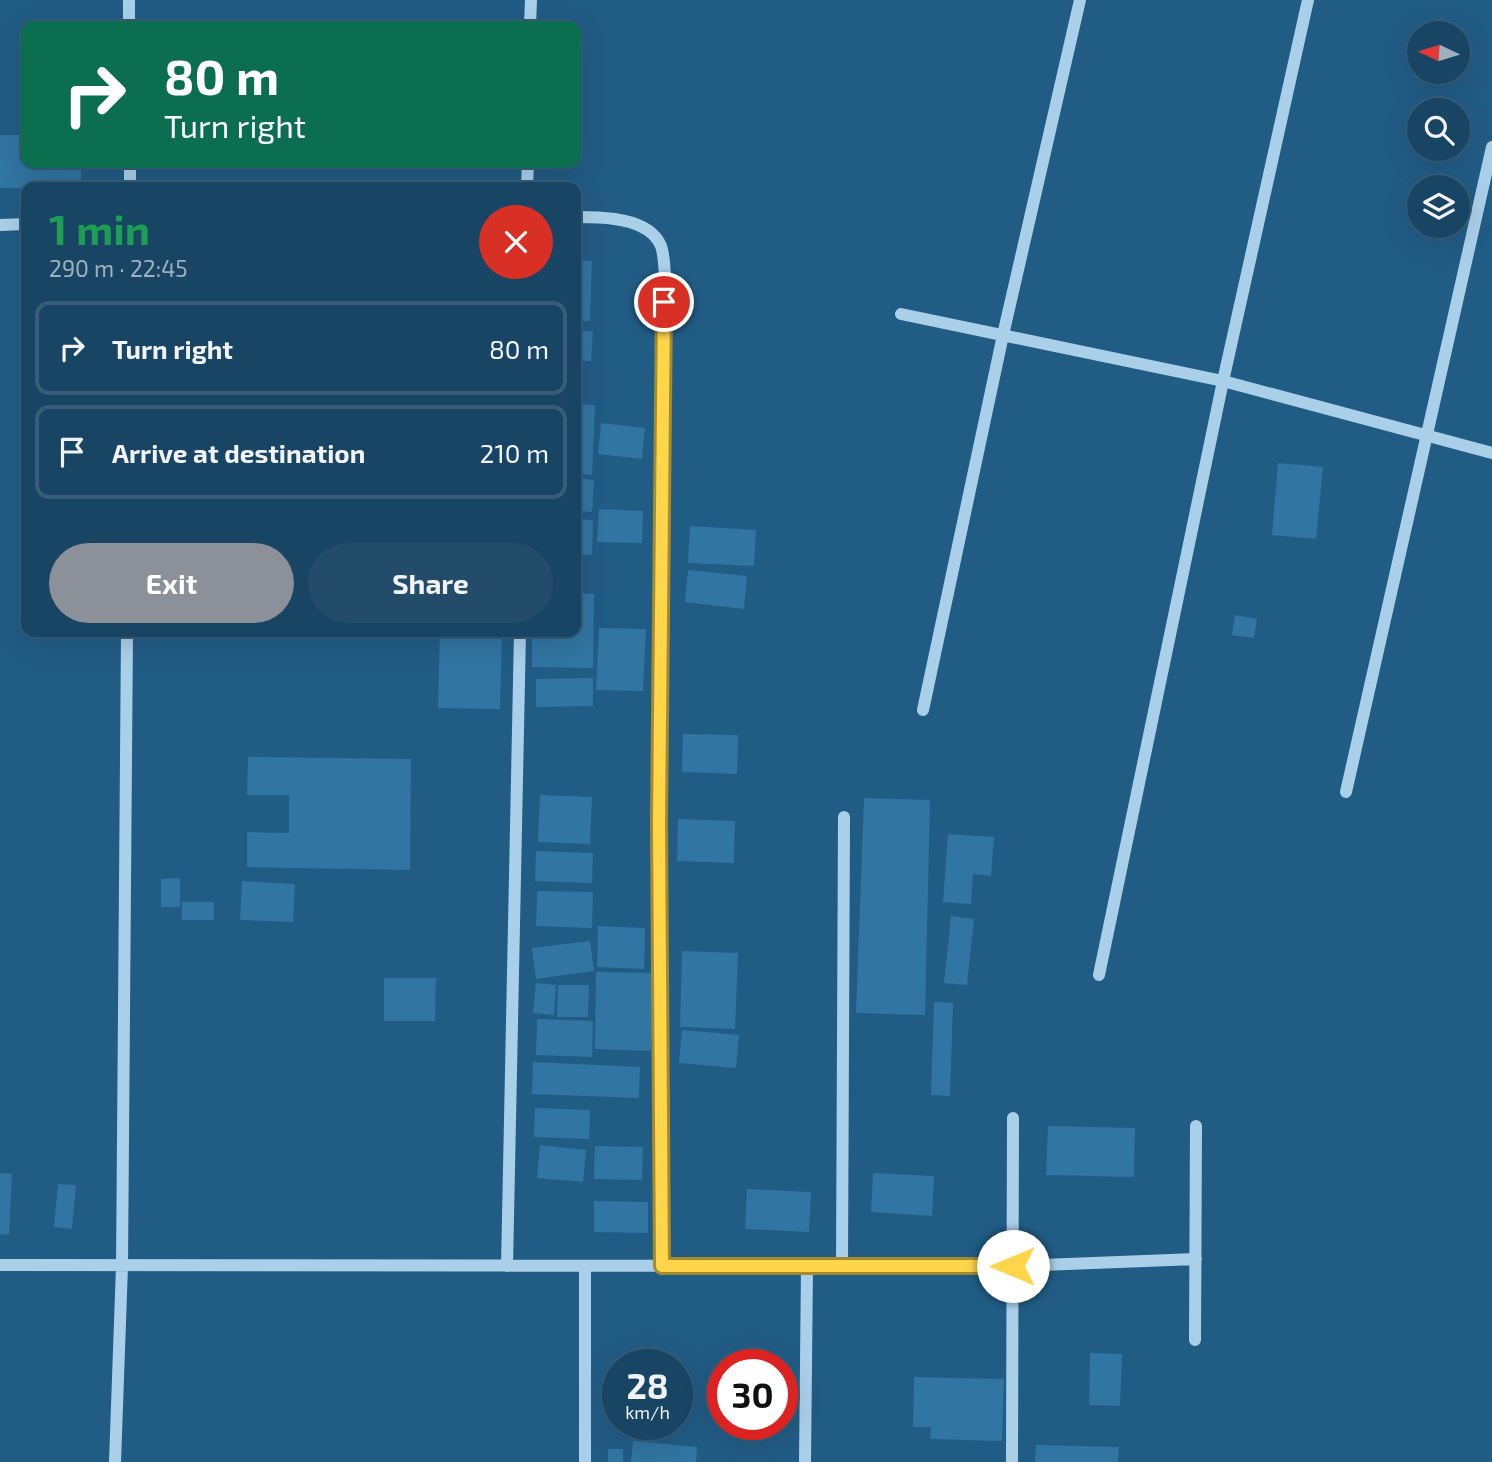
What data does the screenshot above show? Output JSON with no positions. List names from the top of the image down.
{
  "north": "left",
  "page": {
    "turn": ["80 m", "Turn right"],
    "heading": ["1 min", "290 m · 22:45"],
    "list": [
      {
        "name": "Turn right",
        "value": "80 m"
      },
      {
        "name": "Arrive at destination",
        "value": "210 m"
      }
    ],
    "buttons": ["Exit", "Share"],
    "speed": "28 km/h",
    "limit": "30"
  }
}
